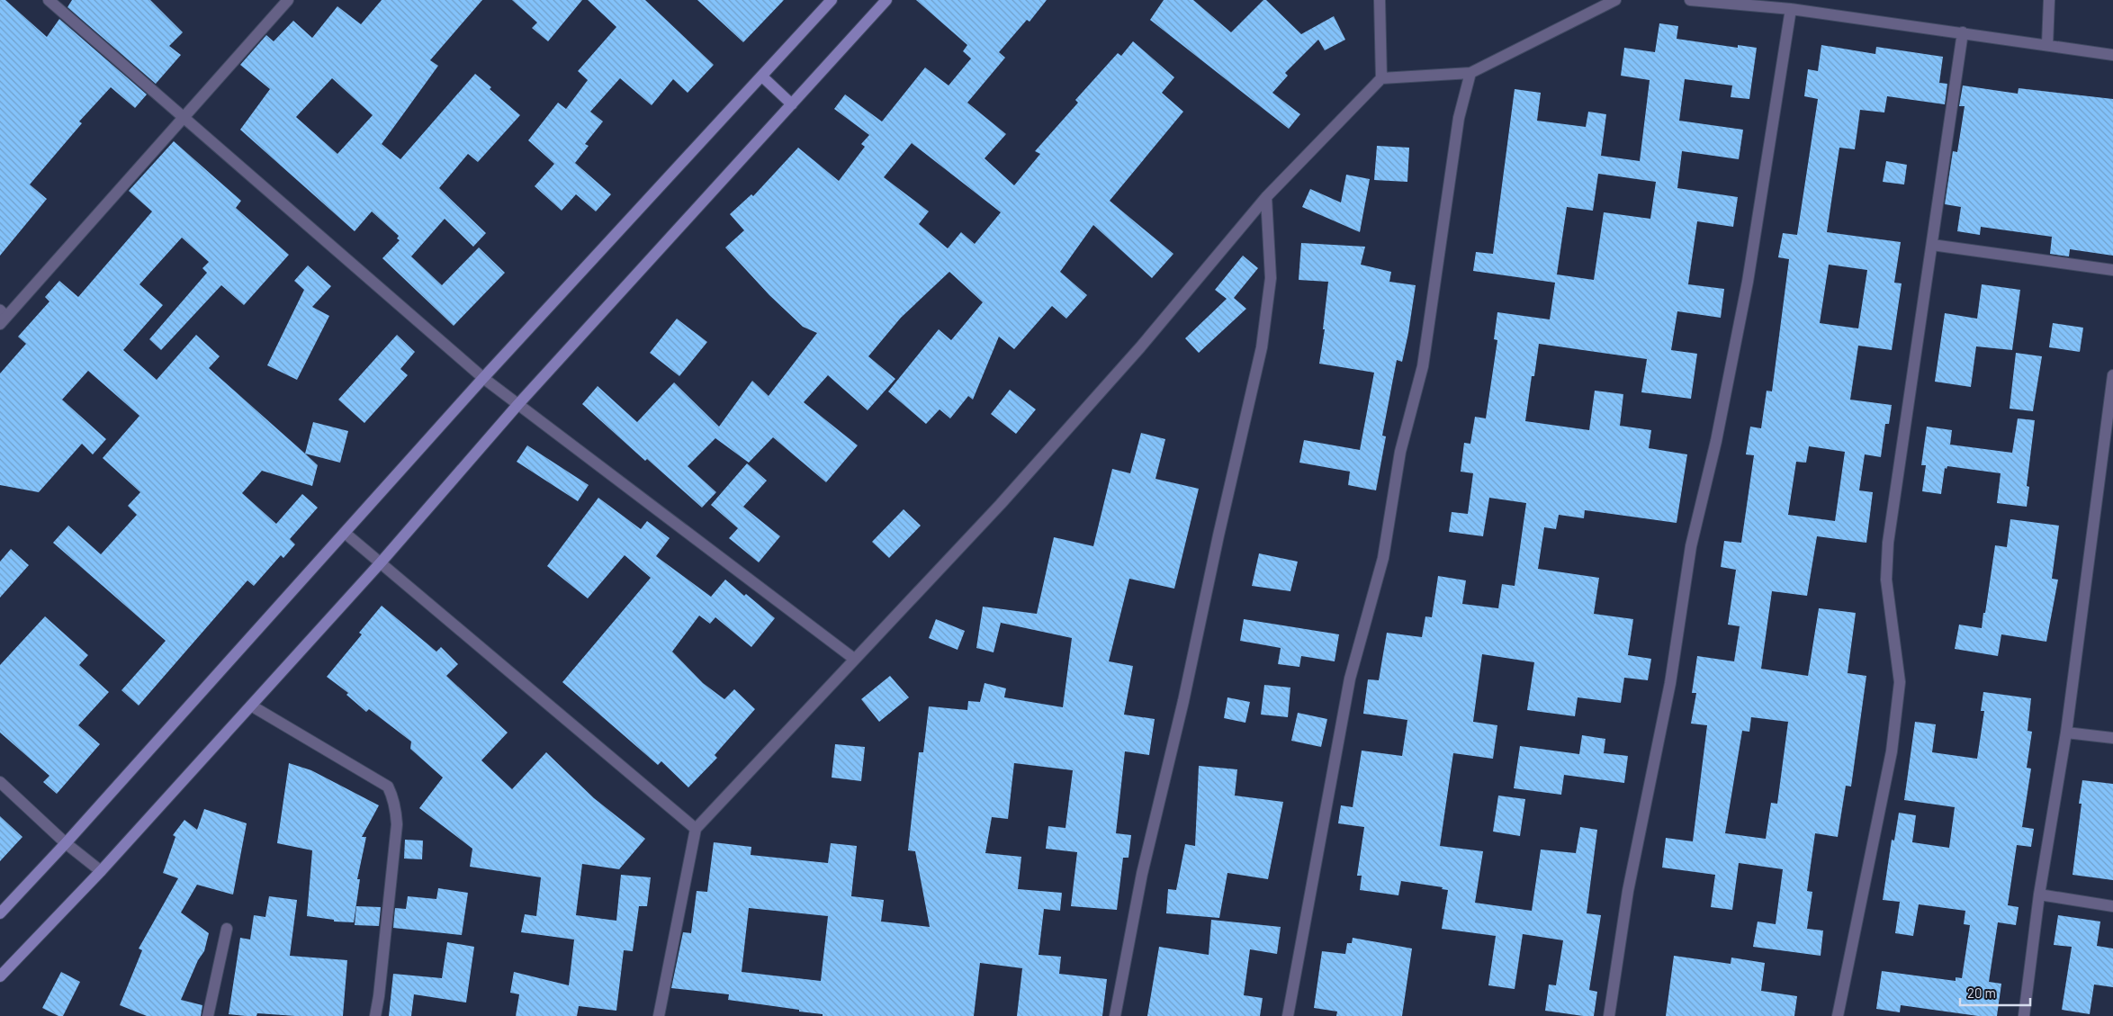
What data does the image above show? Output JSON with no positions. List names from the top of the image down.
{
  "scale_bar": "20 m"
}
